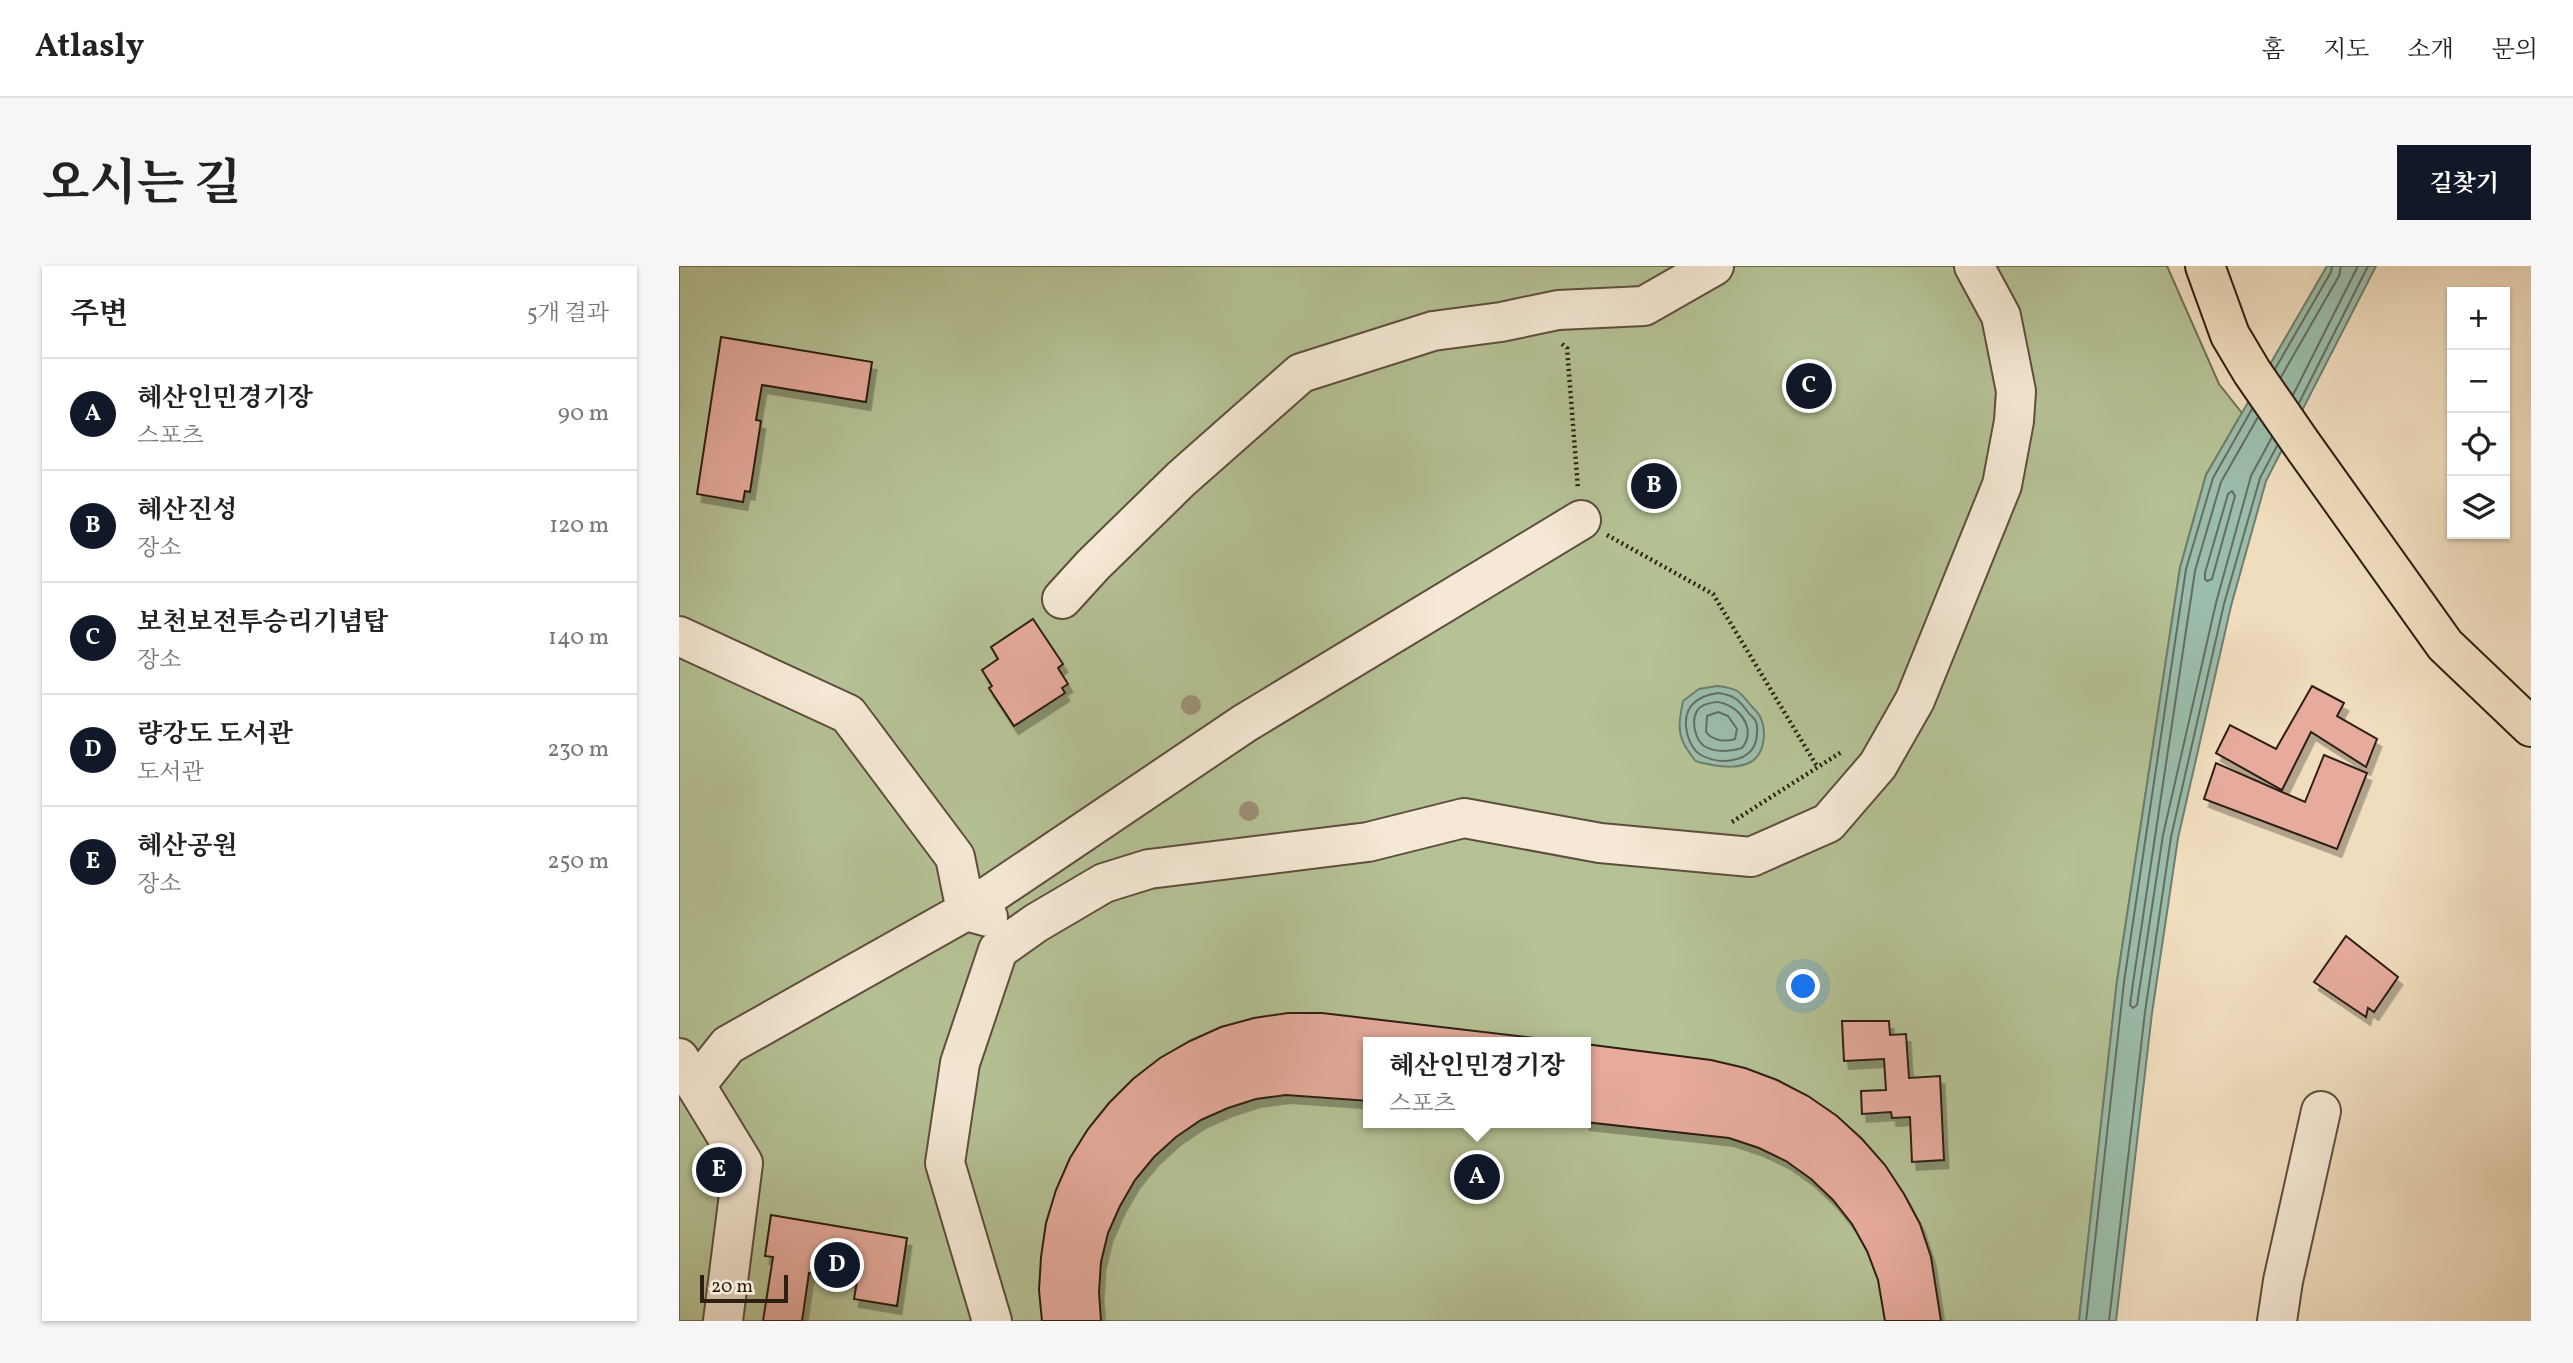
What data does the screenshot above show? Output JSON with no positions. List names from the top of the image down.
{
  "scale_bar": "20 m",
  "page": {
    "header": "Atlasly",
    "nav": [
      "홈",
      "지도",
      "소개",
      "문의"
    ],
    "title": "오시는 길",
    "buttons": "길찾기",
    "heading": ["주변", "5개 결과"],
    "map_buttons": ["+", "−"],
    "list": [
      {
        "mark": "A",
        "name": "혜산인민경기장",
        "note": "스포츠",
        "value": "90 m"
      },
      {
        "mark": "B",
        "name": "혜산진성",
        "note": "장소",
        "value": "120 m"
      },
      {
        "mark": "C",
        "name": "보천보전투승리기념탑",
        "note": "장소",
        "value": "140 m"
      },
      {
        "mark": "D",
        "name": "량강도 도서관",
        "note": "도서관",
        "value": "230 m"
      },
      {
        "mark": "E",
        "name": "혜산공원",
        "note": "장소",
        "value": "250 m"
      }
    ],
    "pins": [
      "C",
      "B",
      "E",
      "A",
      "D"
    ],
    "popup": ["혜산인민경기장", "스포츠"],
    "scale": "20 m"
  }
}
